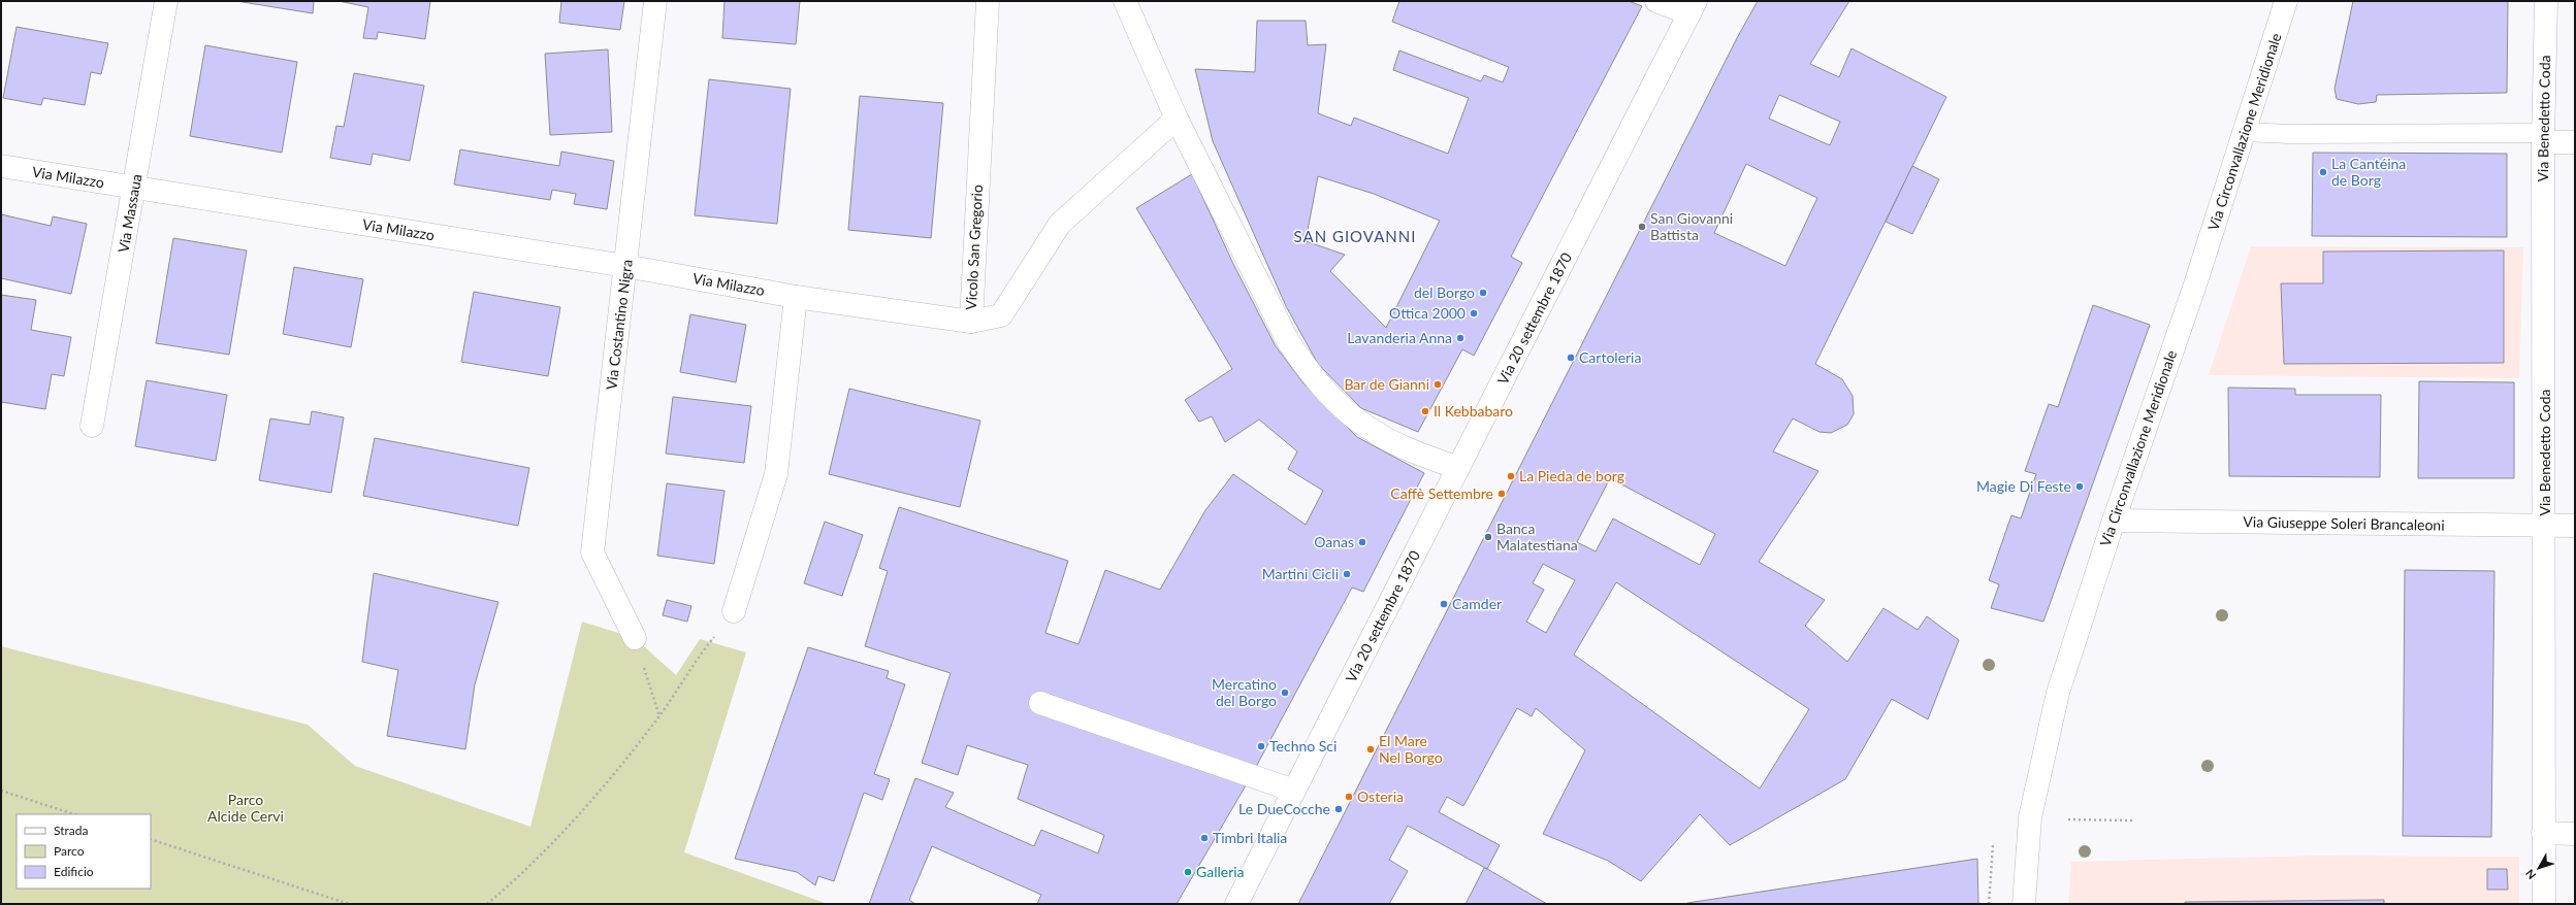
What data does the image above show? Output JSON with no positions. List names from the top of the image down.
{
  "streets": {
    "street": [
      "Via Benedetto Coda",
      "Via Circonvallazione Meridionale",
      "Via Milazzo",
      "Via Massaua",
      "Vicolo San Gregorio",
      "Via 20 settembre 1870",
      "Via Costantino Nigra",
      "Via Giuseppe Soleri Brancaleoni"
    ]
  },
  "crossings": [
    ["Via Benedetto Coda", "Via Giuseppe Soleri Brancaleoni"],
    ["Via Circonvallazione Meridionale", "Via Giuseppe Soleri Brancaleoni"],
    ["Via Milazzo", "Via Massaua"],
    ["Via Milazzo", "Vicolo San Gregorio"],
    ["Via Milazzo", "Via Costantino Nigra"]
  ],
  "districts": ["SAN GIOVANNI"],
  "parks": ["Parco Alcide Cervi"],
  "places": [
    "La Cantéina de Borg",
    "San Giovanni Battista",
    "del Borgo",
    "Ottica 2000",
    "Lavanderia Anna",
    "Cartoleria",
    "Bar de Gianni",
    "Il Kebbabaro",
    "La Pieda de borg",
    "Magie Di Feste",
    "Caffè Settembre",
    "Banca Malatestiana",
    "Oanas",
    "Martini Cicli",
    "Camder",
    "Mercatino del Borgo",
    "Techno Sci",
    "El Mare Nel Borgo",
    "Osteria",
    "Le DueCocche",
    "Timbri Italia",
    "Galleria"
  ],
  "legend": ["Strada", "Parco", "Edificio"],
  "north": "bottom left"
}
